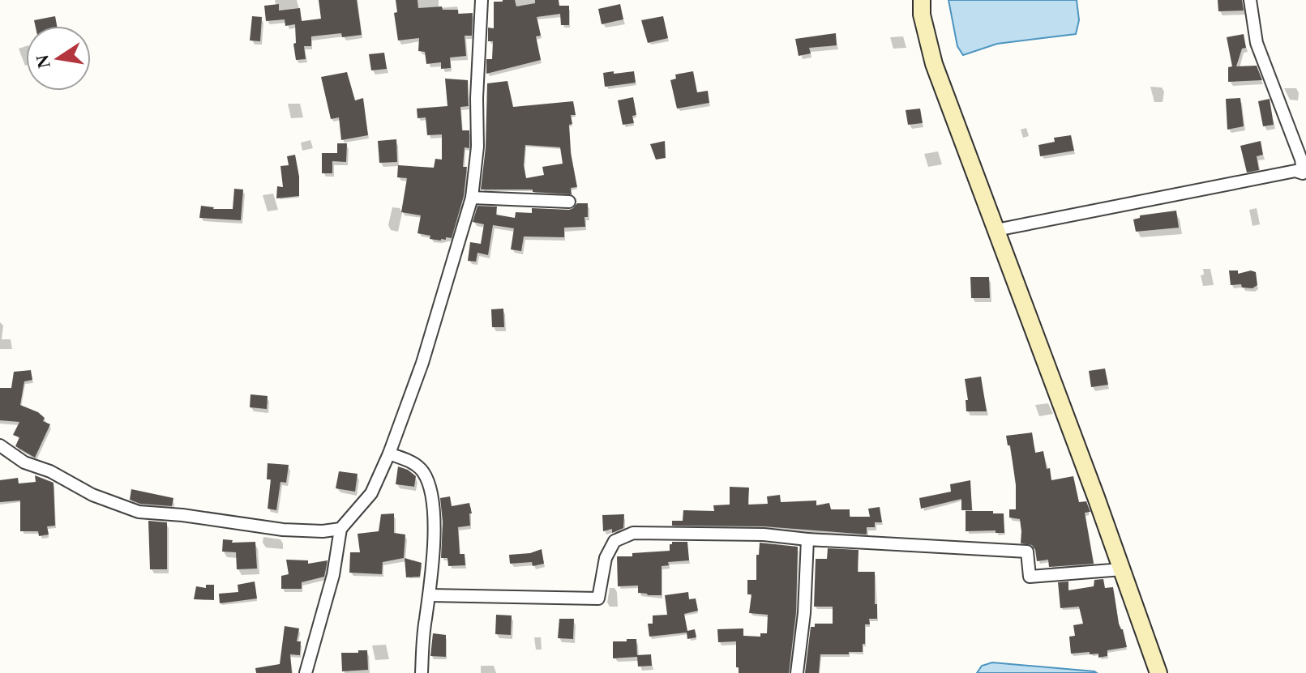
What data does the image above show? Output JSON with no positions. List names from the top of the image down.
{
  "north": "left"
}
